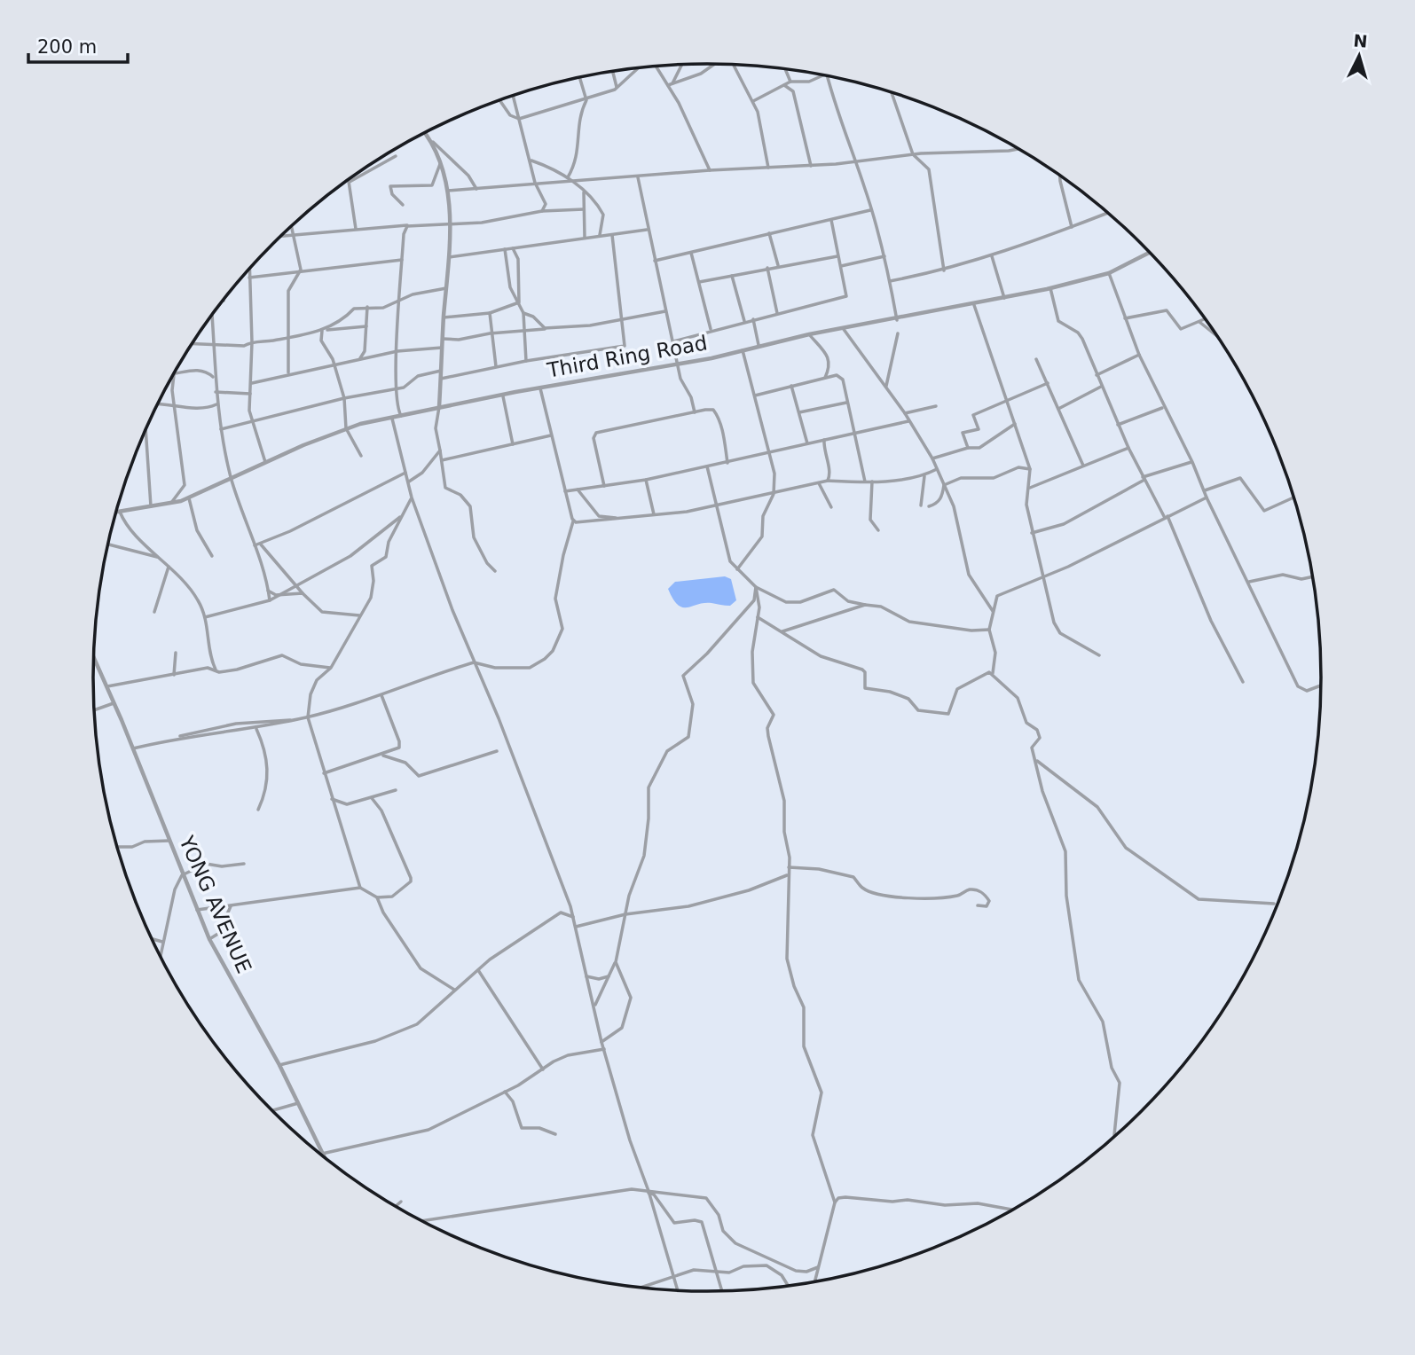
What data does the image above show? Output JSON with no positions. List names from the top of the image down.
{
  "streets": {
    "street": ["Third Ring Road", "YONG AVENUE"]
  },
  "scale_bar": "200 m",
  "north": "top"
}
